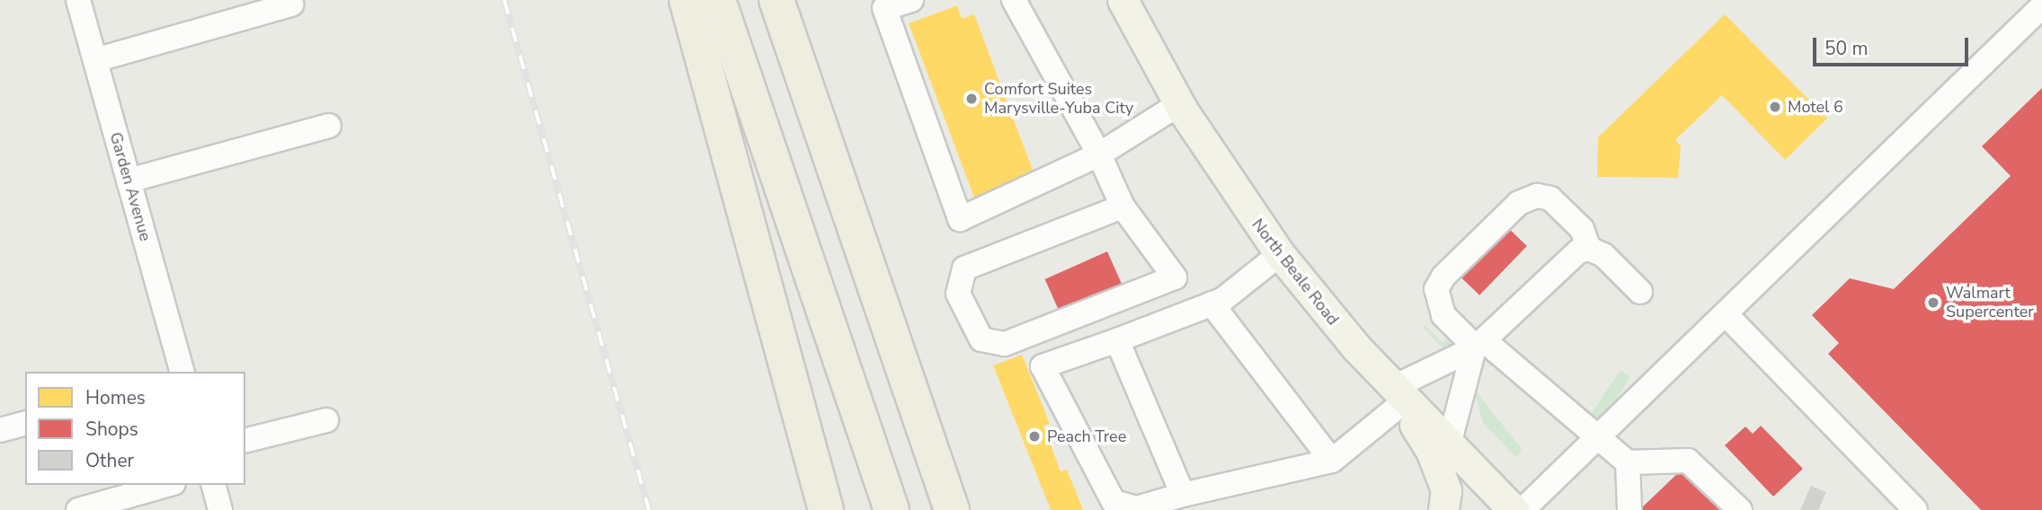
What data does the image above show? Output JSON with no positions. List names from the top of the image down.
{
  "streets": {
    "main road": ["North Beale Road"],
    "street": ["Garden Avenue"]
  },
  "places": [
    "Comfort Suites Marysville-Yuba City",
    "Motel 6",
    "Walmart Supercenter",
    "Peach Tree"
  ],
  "legend": ["Homes", "Shops", "Other"],
  "scale_bar": "50 m"
}
